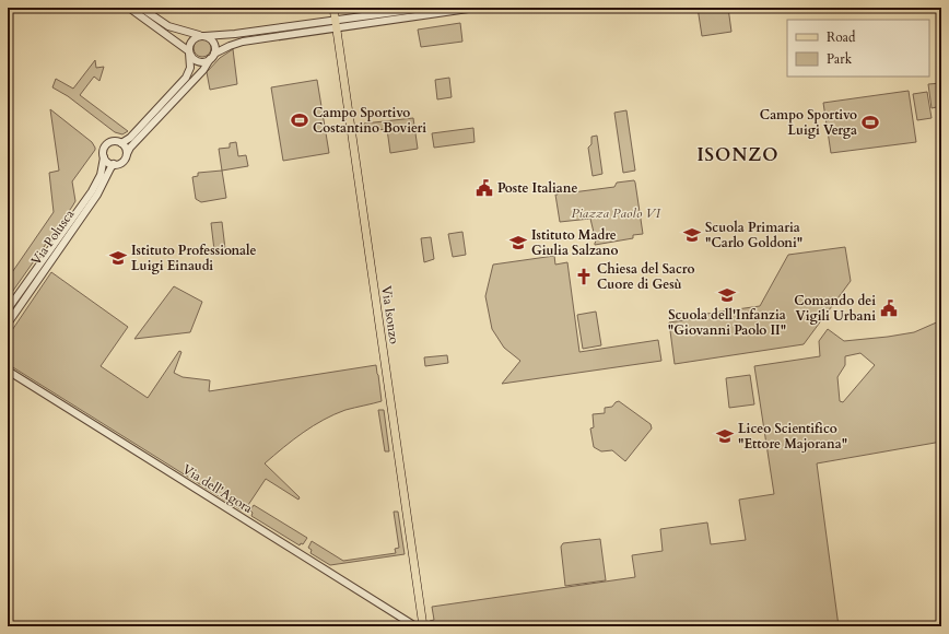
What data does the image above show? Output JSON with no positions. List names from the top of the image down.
{
  "streets": {
    "main road": ["Via Isonzo"],
    "street": ["Via Polusca", "Via dell'Agora"]
  },
  "crossings": [
    ["Via Polusca", "Via Isonzo"]
  ],
  "districts": ["ISONZO"],
  "parks": ["Piazza Paolo VI"],
  "places": {
    "sports": ["Campo Sportivo Costantino Bovieri", "Campo Sportivo Luigi Verga"],
    "public building": ["Poste Italiane", "Comando dei Vigili Urbani"],
    "school or university": [
      "Scuola Primaria \"Carlo Goldoni\"",
      "Istituto Madre Giulia Salzano",
      "Istituto Professionale Luigi Einaudi",
      "Scuola dell'Infanzia \"Giovanni Paolo II\"",
      "Liceo Scientifico \"Ettore Majorana\""
    ],
    "church": ["Chiesa del Sacro Cuore di Gesù"]
  },
  "legend": ["Road", "Park"]
}
